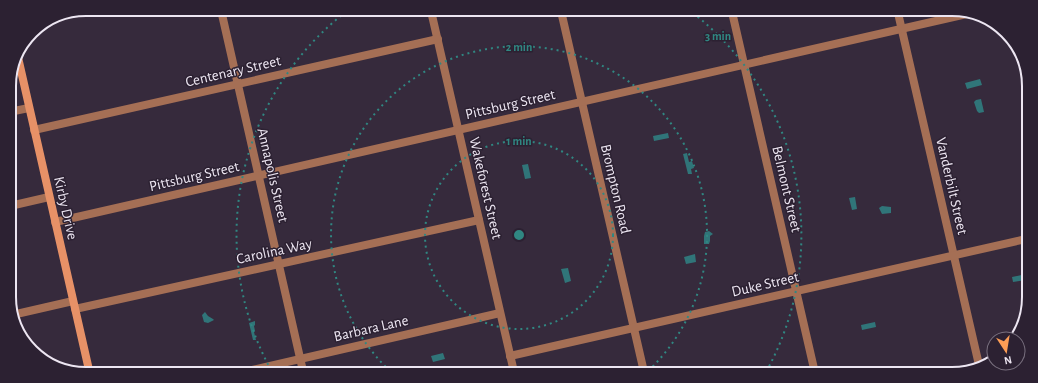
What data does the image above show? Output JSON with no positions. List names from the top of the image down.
{
  "streets": {
    "main road": ["Kirby Drive"],
    "street": [
      "Centenary Street",
      "Pittsburg Street",
      "Annapolis Street",
      "Vanderbilt Street",
      "Wakeforest Street",
      "Brompton Road",
      "Belmont Street",
      "Carolina Way",
      "Duke Street",
      "Barbara Lane"
    ]
  },
  "crossings": [
    ["Centenary Street", "Annapolis Street"],
    ["Centenary Street", "Wakeforest Street"],
    ["Centenary Street", "Kirby Drive"],
    ["Pittsburg Street", "Annapolis Street"],
    ["Pittsburg Street", "Vanderbilt Street"],
    ["Pittsburg Street", "Wakeforest Street"],
    ["Pittsburg Street", "Brompton Road"],
    ["Pittsburg Street", "Belmont Street"],
    ["Pittsburg Street", "Kirby Drive"],
    ["Annapolis Street", "Carolina Way"],
    ["Annapolis Street", "Barbara Lane"],
    ["Vanderbilt Street", "Duke Street"],
    ["Wakeforest Street", "Carolina Way"],
    ["Wakeforest Street", "Duke Street"],
    ["Wakeforest Street", "Barbara Lane"],
    ["Brompton Road", "Duke Street"],
    ["Belmont Street", "Duke Street"],
    ["Kirby Drive", "Carolina Way"]
  ],
  "north": "bottom",
  "rings": ["3 min", "2 min", "1 min"]
}
